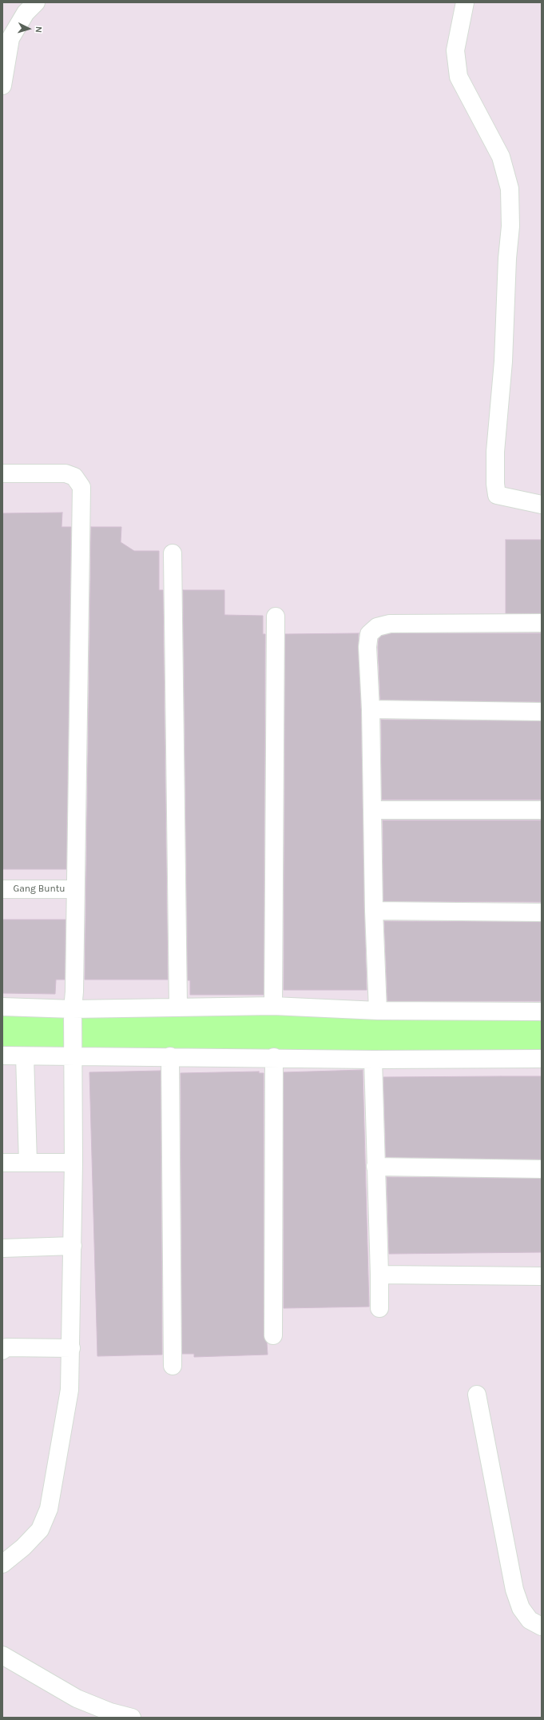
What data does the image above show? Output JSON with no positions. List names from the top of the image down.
{
  "streets": {
    "street": ["Gang Buntu"]
  },
  "north": "right"
}
